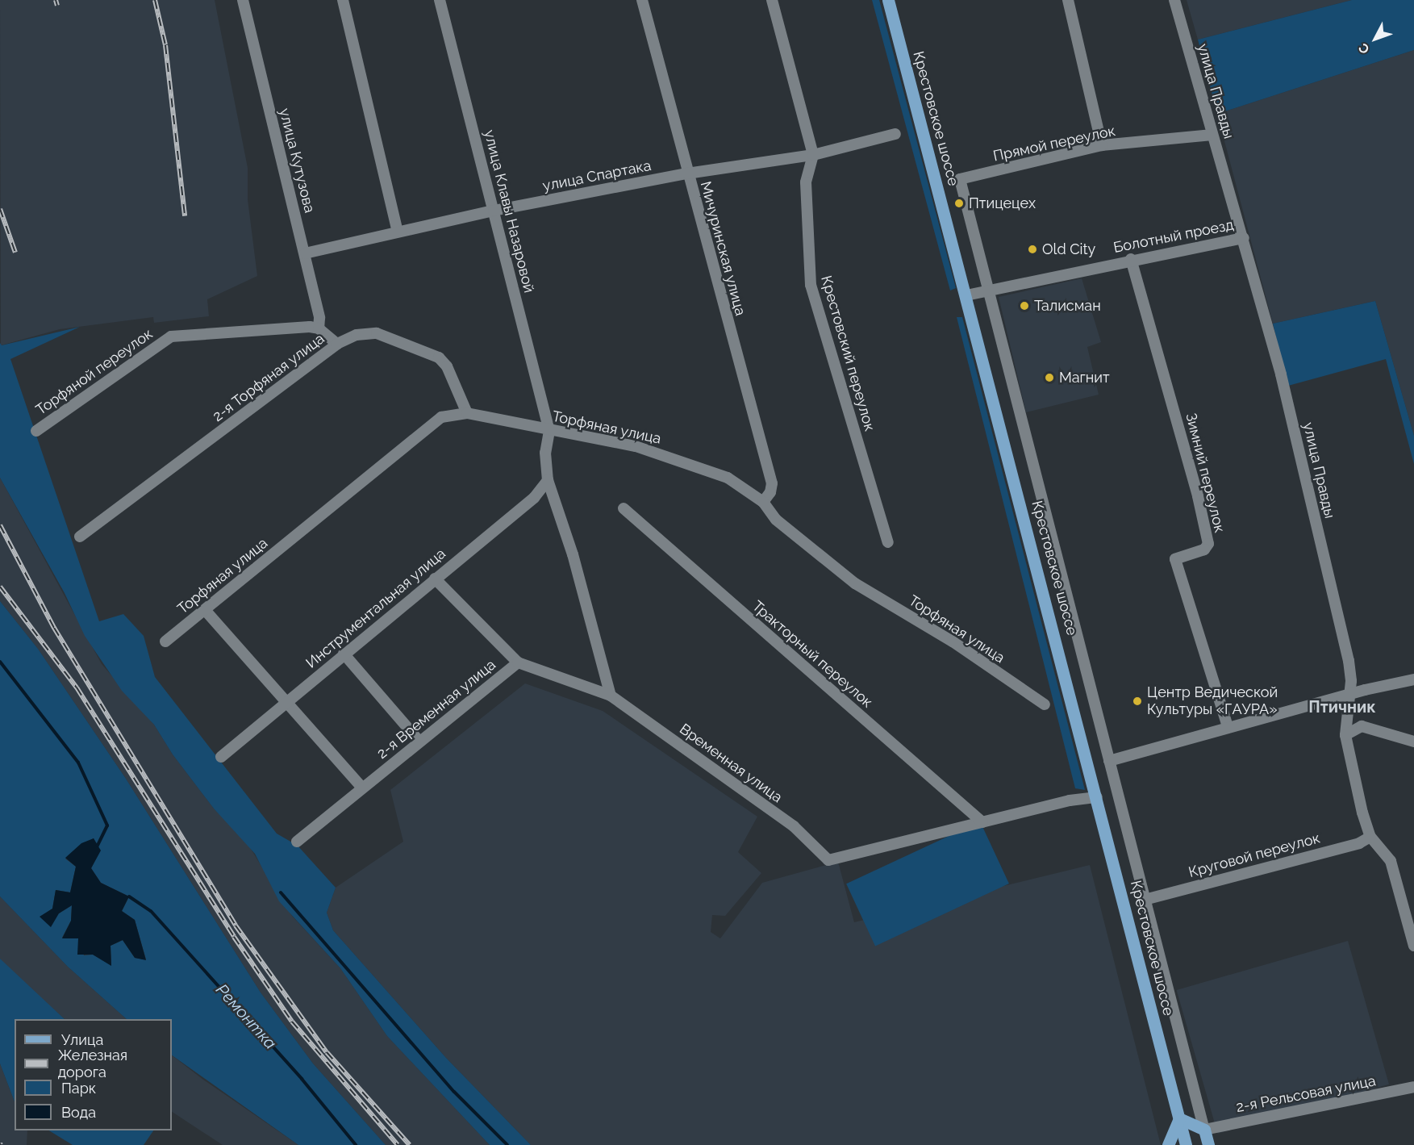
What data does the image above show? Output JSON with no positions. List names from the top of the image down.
{
  "streets": {
    "main road": ["Крестовское шоссе"],
    "street": [
      "улица Правды",
      "Прямой переулок",
      "улица Кутузова",
      "улица Спартака",
      "улица Клавы Назаровой",
      "Болотный проезд",
      "Мичуринская улица",
      "Крестовский переулок",
      "Торфяной переулок",
      "2-я Торфяная улица",
      "Торфяная улица",
      "Зимний переулок",
      "Инструментальная улица",
      "Тракторный переулок",
      "2-я Временная улица",
      "Временная улица",
      "Круговой переулок",
      "2-я Рельсовая улица"
    ]
  },
  "crossings": [
    ["улица Правды", "Прямой переулок"],
    ["улица Правды", "Болотный проезд"],
    ["улица Правды", "Круговой переулок"],
    ["Крестовское шоссе", "Болотный проезд"],
    ["Крестовское шоссе", "Временная улица"],
    ["Прямой переулок", "Болотный проезд"],
    ["улица Кутузова", "улица Спартака"],
    ["улица Кутузова", "Торфяной переулок"],
    ["улица Спартака", "улица Клавы Назаровой"],
    ["улица Спартака", "Мичуринская улица"],
    ["улица Спартака", "Крестовский переулок"],
    ["улица Клавы Назаровой", "Торфяная улица"],
    ["Болотный проезд", "Зимний переулок"],
    ["Мичуринская улица", "Торфяная улица"],
    ["2-я Торфяная улица", "Торфяная улица"],
    ["Тракторный переулок", "Временная улица"],
    ["2-я Временная улица", "Временная улица"]
  ],
  "districts": ["Птичник"],
  "water": ["Ремонтка"],
  "places": [
    "Птицецех",
    "Old City",
    "Талисман",
    "Магнит",
    "Центр Ведической Культуры «ГАУРА»"
  ],
  "legend": [
    "Улица",
    "Железная дорога",
    "Парк",
    "Вода"
  ],
  "north": "bottom left"
}
